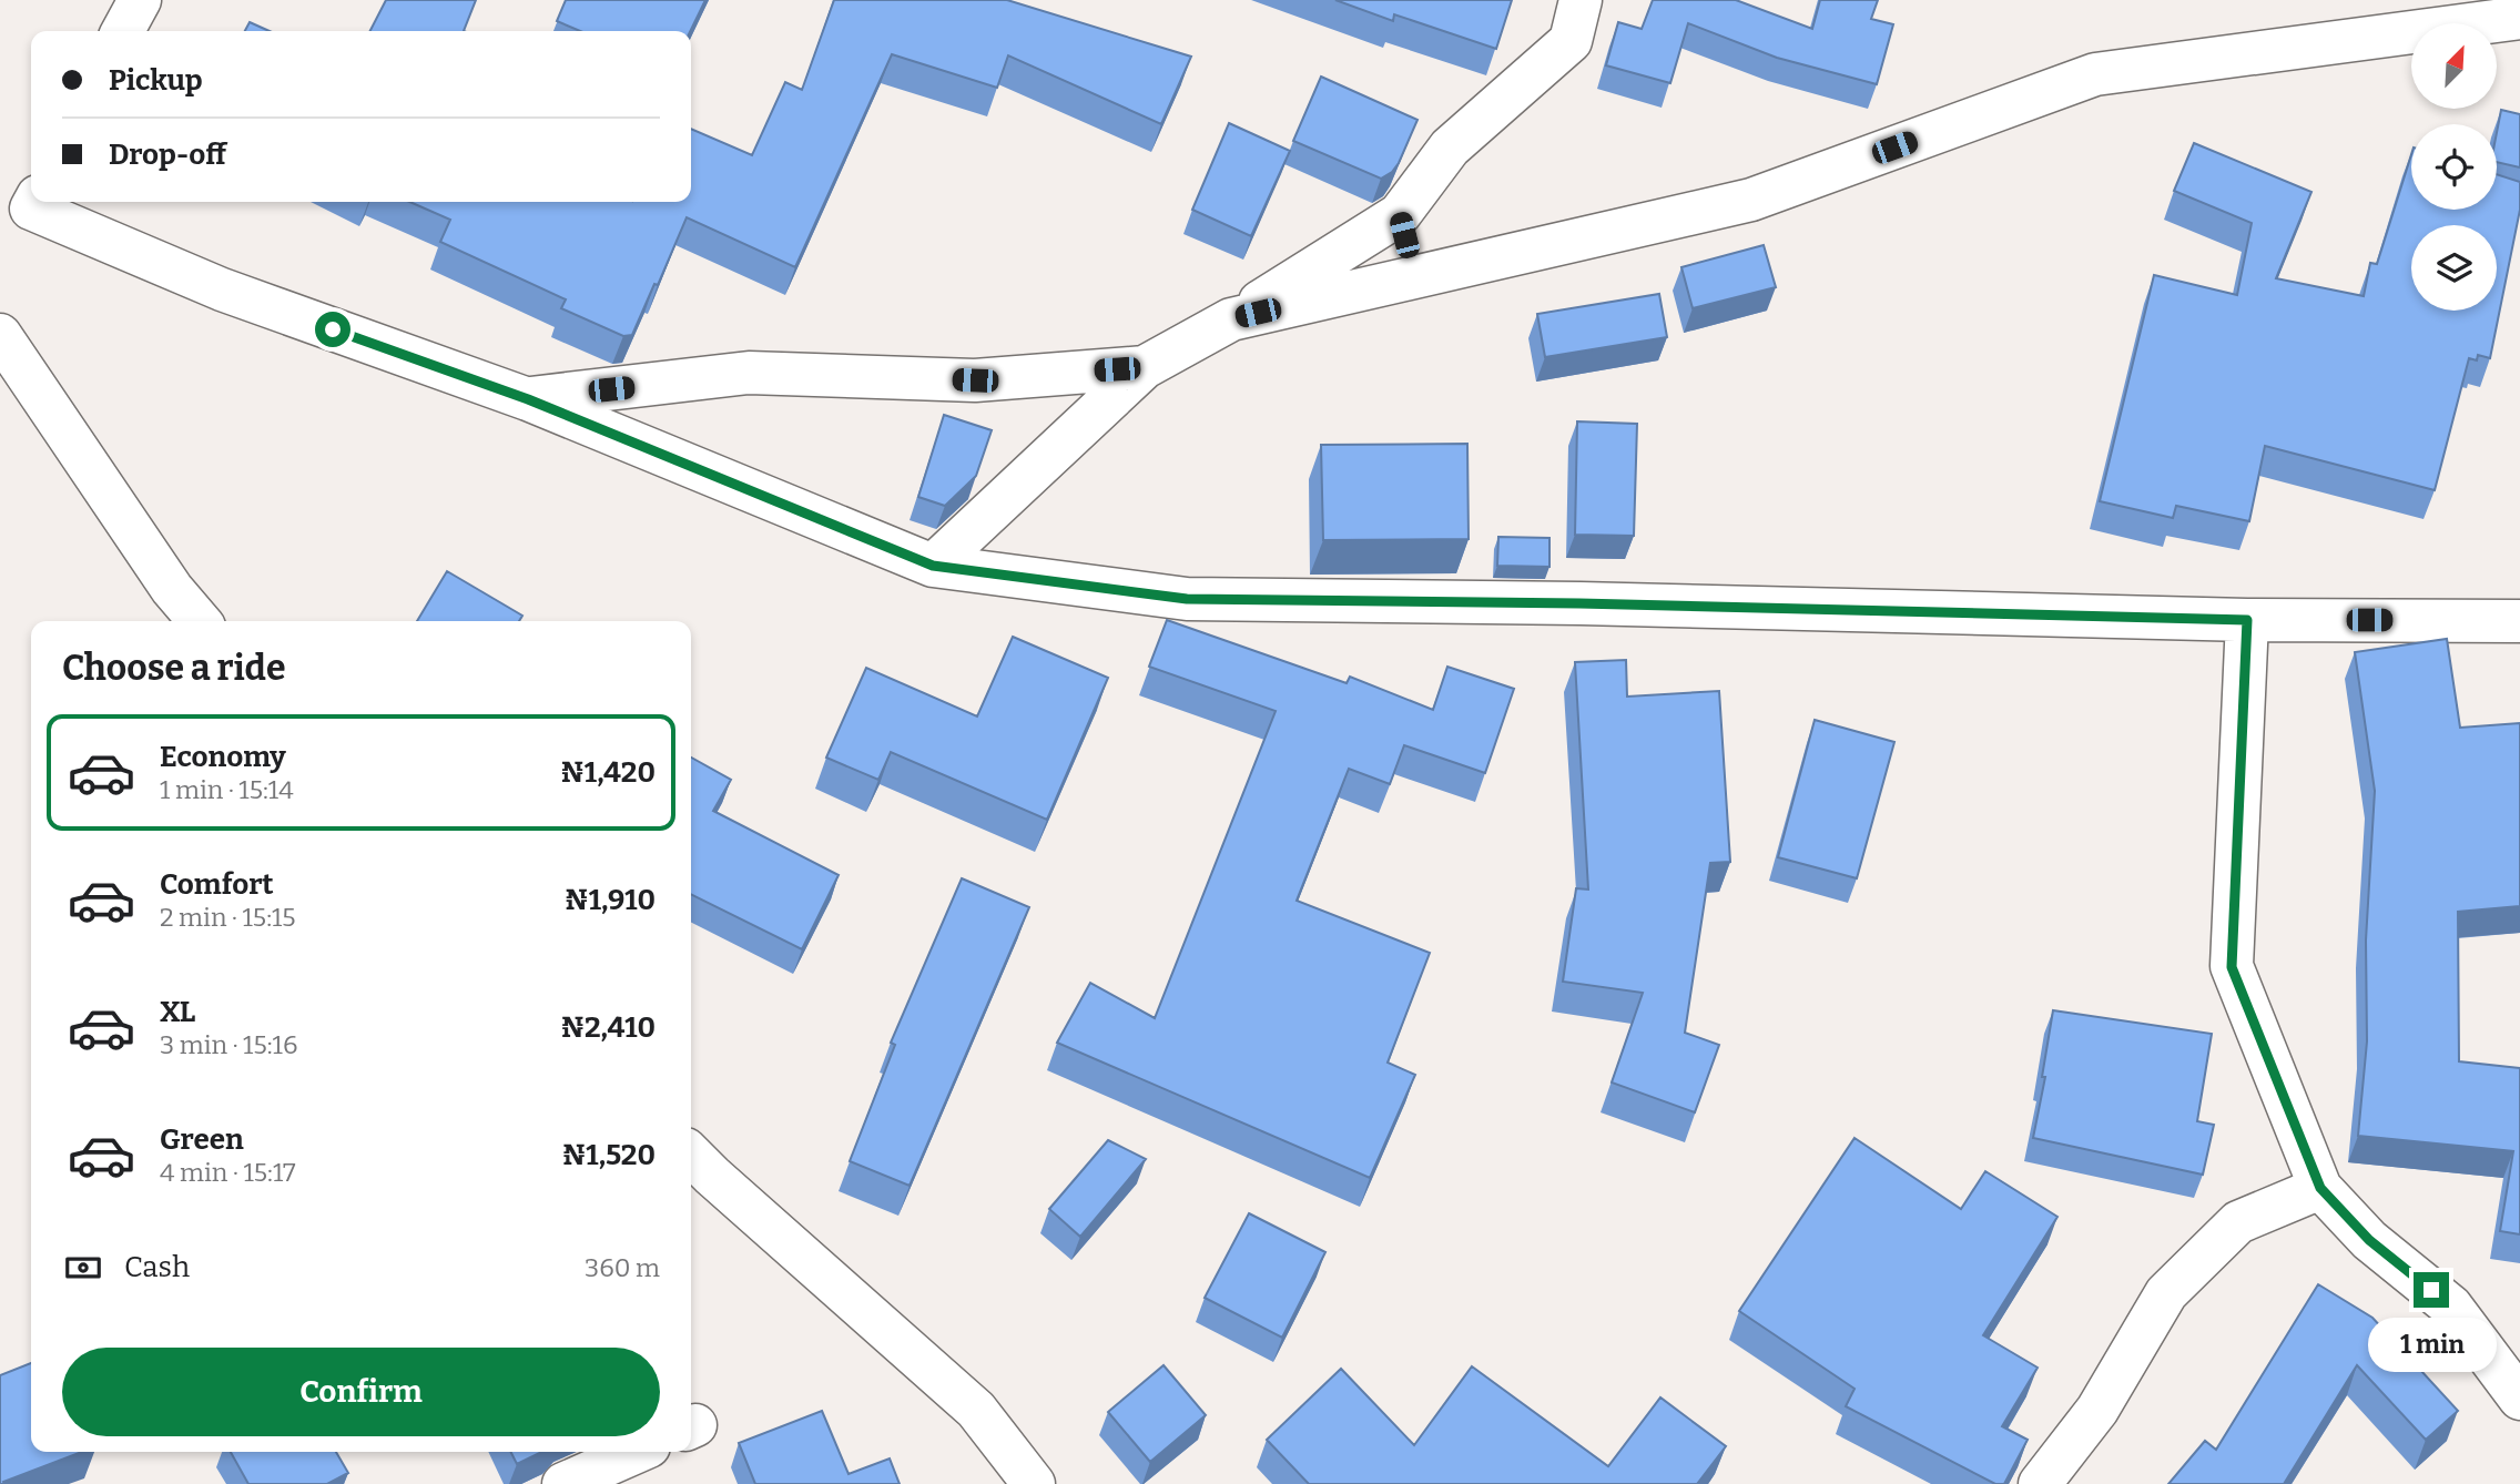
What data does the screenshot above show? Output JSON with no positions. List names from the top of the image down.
{
  "north": "top right",
  "page": {
    "banner": ["Pickup", "Drop-off"],
    "heading": "Choose a ride",
    "list": [
      {
        "name": "Economy",
        "note": "1 min · 15:14",
        "value": "₦1,420"
      },
      {
        "name": "Comfort",
        "note": "2 min · 15:15",
        "value": "₦1,910"
      },
      {
        "name": "XL",
        "note": "3 min · 15:16",
        "value": "₦2,410"
      },
      {
        "name": "Green",
        "note": "4 min · 15:17",
        "value": "₦1,520"
      }
    ],
    "pay": ["Cash", "360 m"],
    "bubble": "1 min",
    "buttons": "Confirm"
  }
}
